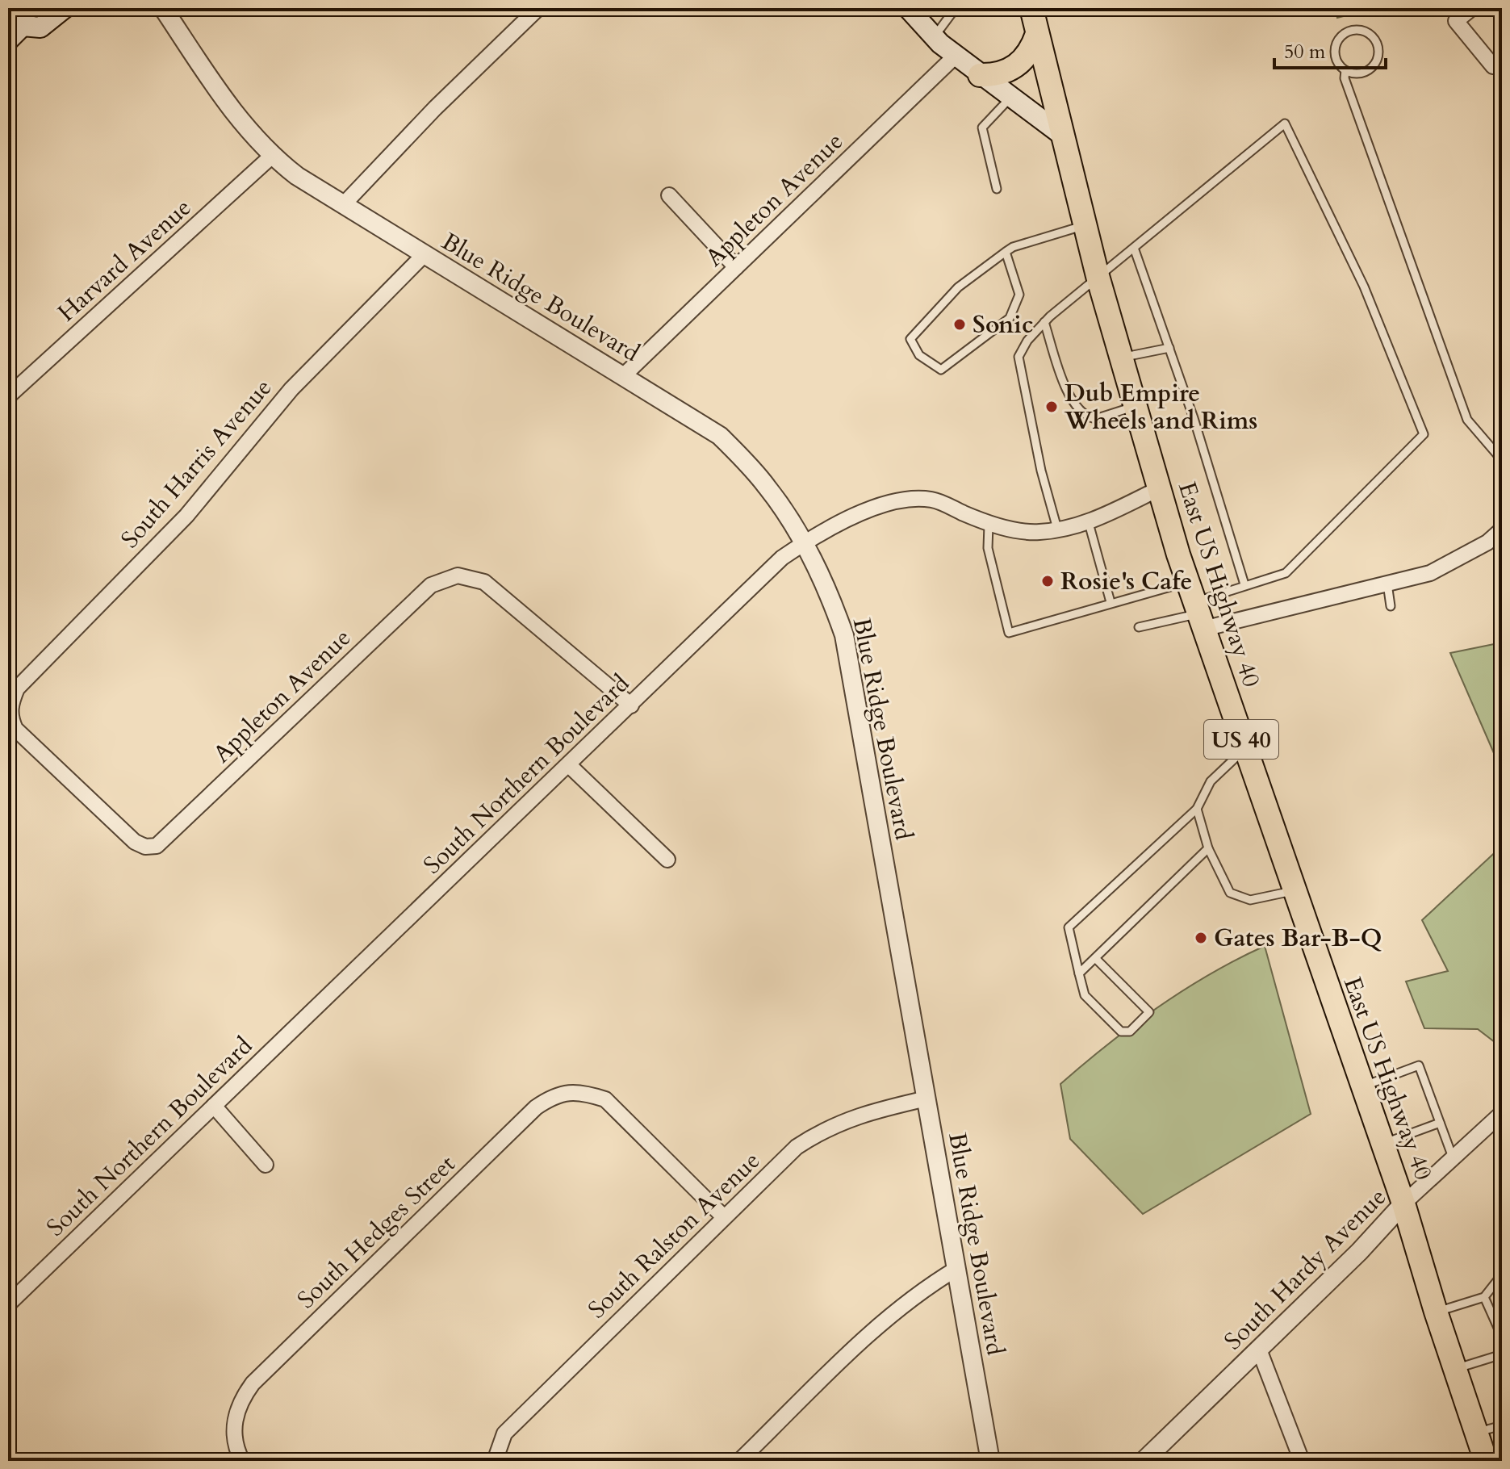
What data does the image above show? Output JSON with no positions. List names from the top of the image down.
{
  "streets": {
    "main road": ["East US Highway 40", "US 40"],
    "street": [
      "Appleton Avenue",
      "Harvard Avenue",
      "Blue Ridge Boulevard",
      "South Harris Avenue",
      "South Northern Boulevard",
      "South Hedges Street",
      "South Ralston Avenue",
      "South Hardy Avenue"
    ]
  },
  "crossings": [
    ["Appleton Avenue", "Blue Ridge Boulevard"],
    ["Appleton Avenue", "South Harris Avenue"],
    ["Appleton Avenue", "South Northern Boulevard"],
    ["Harvard Avenue", "Blue Ridge Boulevard"],
    ["Blue Ridge Boulevard", "South Harris Avenue"],
    ["Blue Ridge Boulevard", "South Northern Boulevard"],
    ["Blue Ridge Boulevard", "South Ralston Avenue"],
    ["East US Highway 40", "South Northern Boulevard"],
    ["East US Highway 40", "South Hardy Avenue"],
    ["South Hedges Street", "South Ralston Avenue"]
  ],
  "places": [
    "Sonic",
    "Dub Empire Wheels and Rims",
    "Rosie's Cafe",
    "Gates Bar-B-Q"
  ],
  "scale_bar": "50 m"
}
